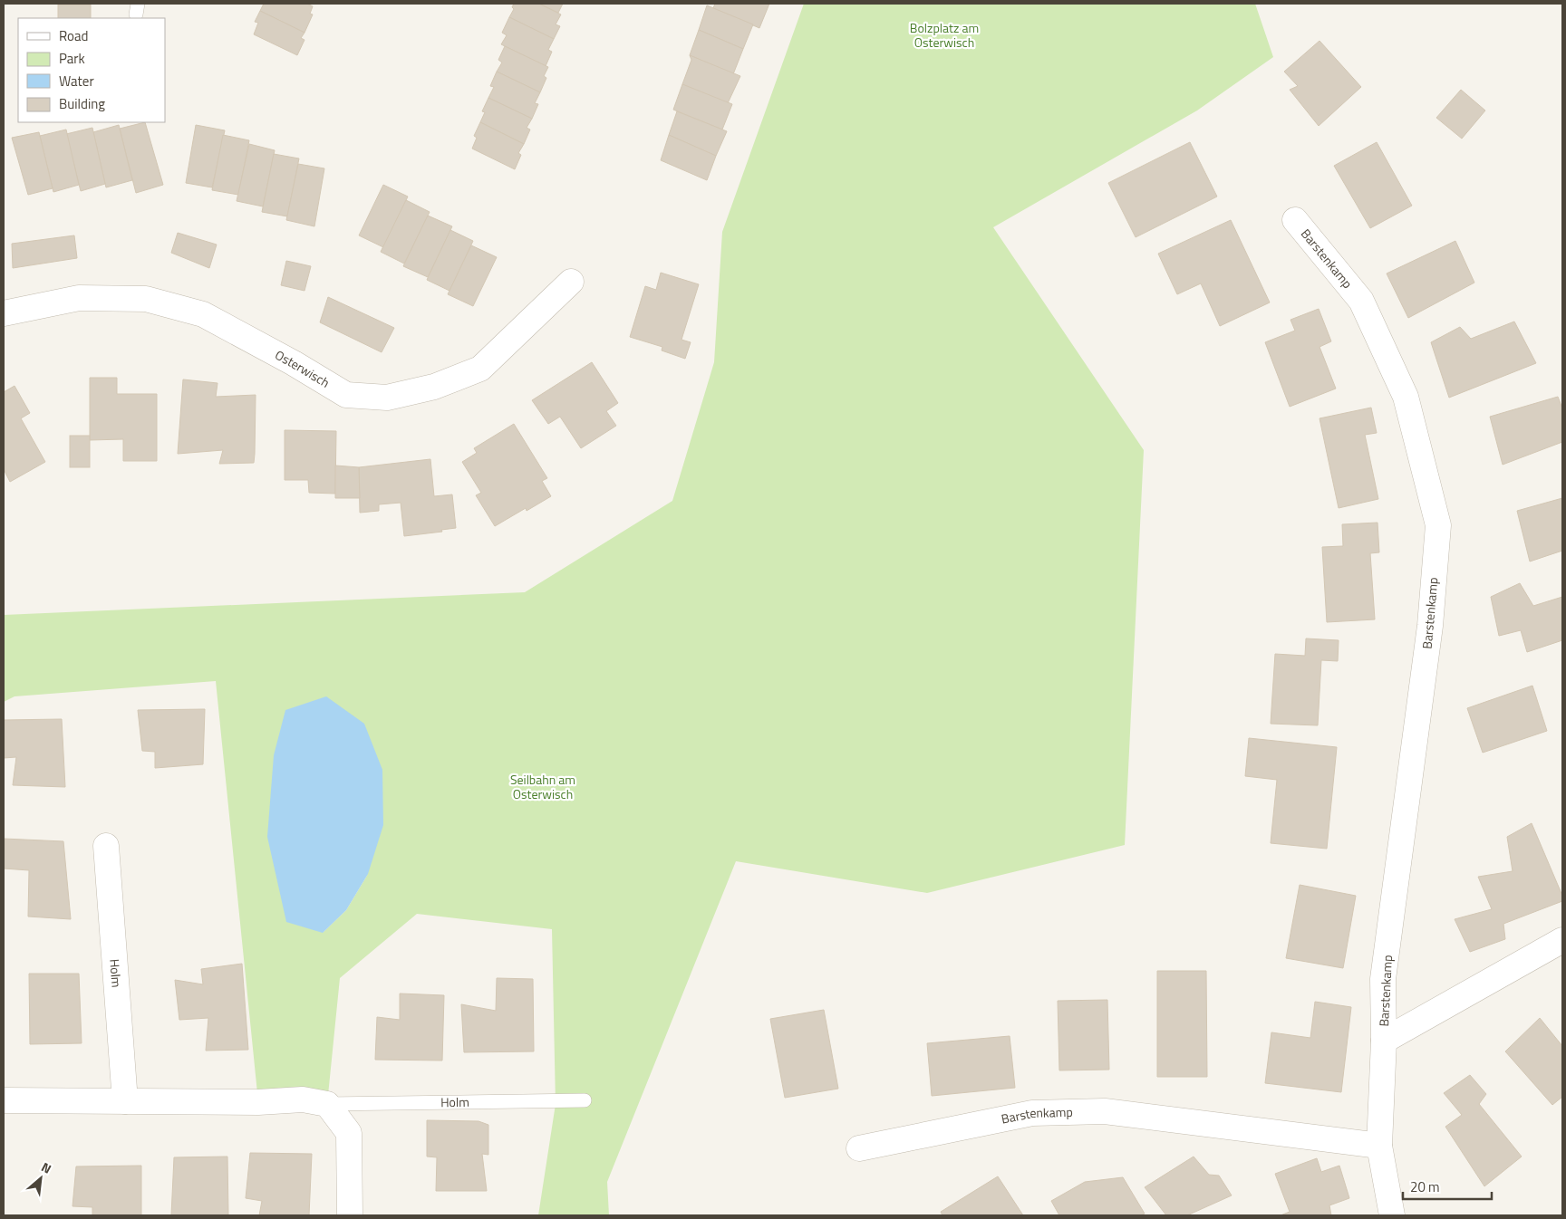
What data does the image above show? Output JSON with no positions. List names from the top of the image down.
{
  "streets": {
    "street": ["Barstenkamp", "Osterwisch", "Holm"]
  },
  "parks": ["Bolzplatz am Osterwisch", "Seilbahn am Osterwisch"],
  "legend": [
    "Road",
    "Park",
    "Water",
    "Building"
  ],
  "scale_bar": "20 m",
  "north": "top right"
}
